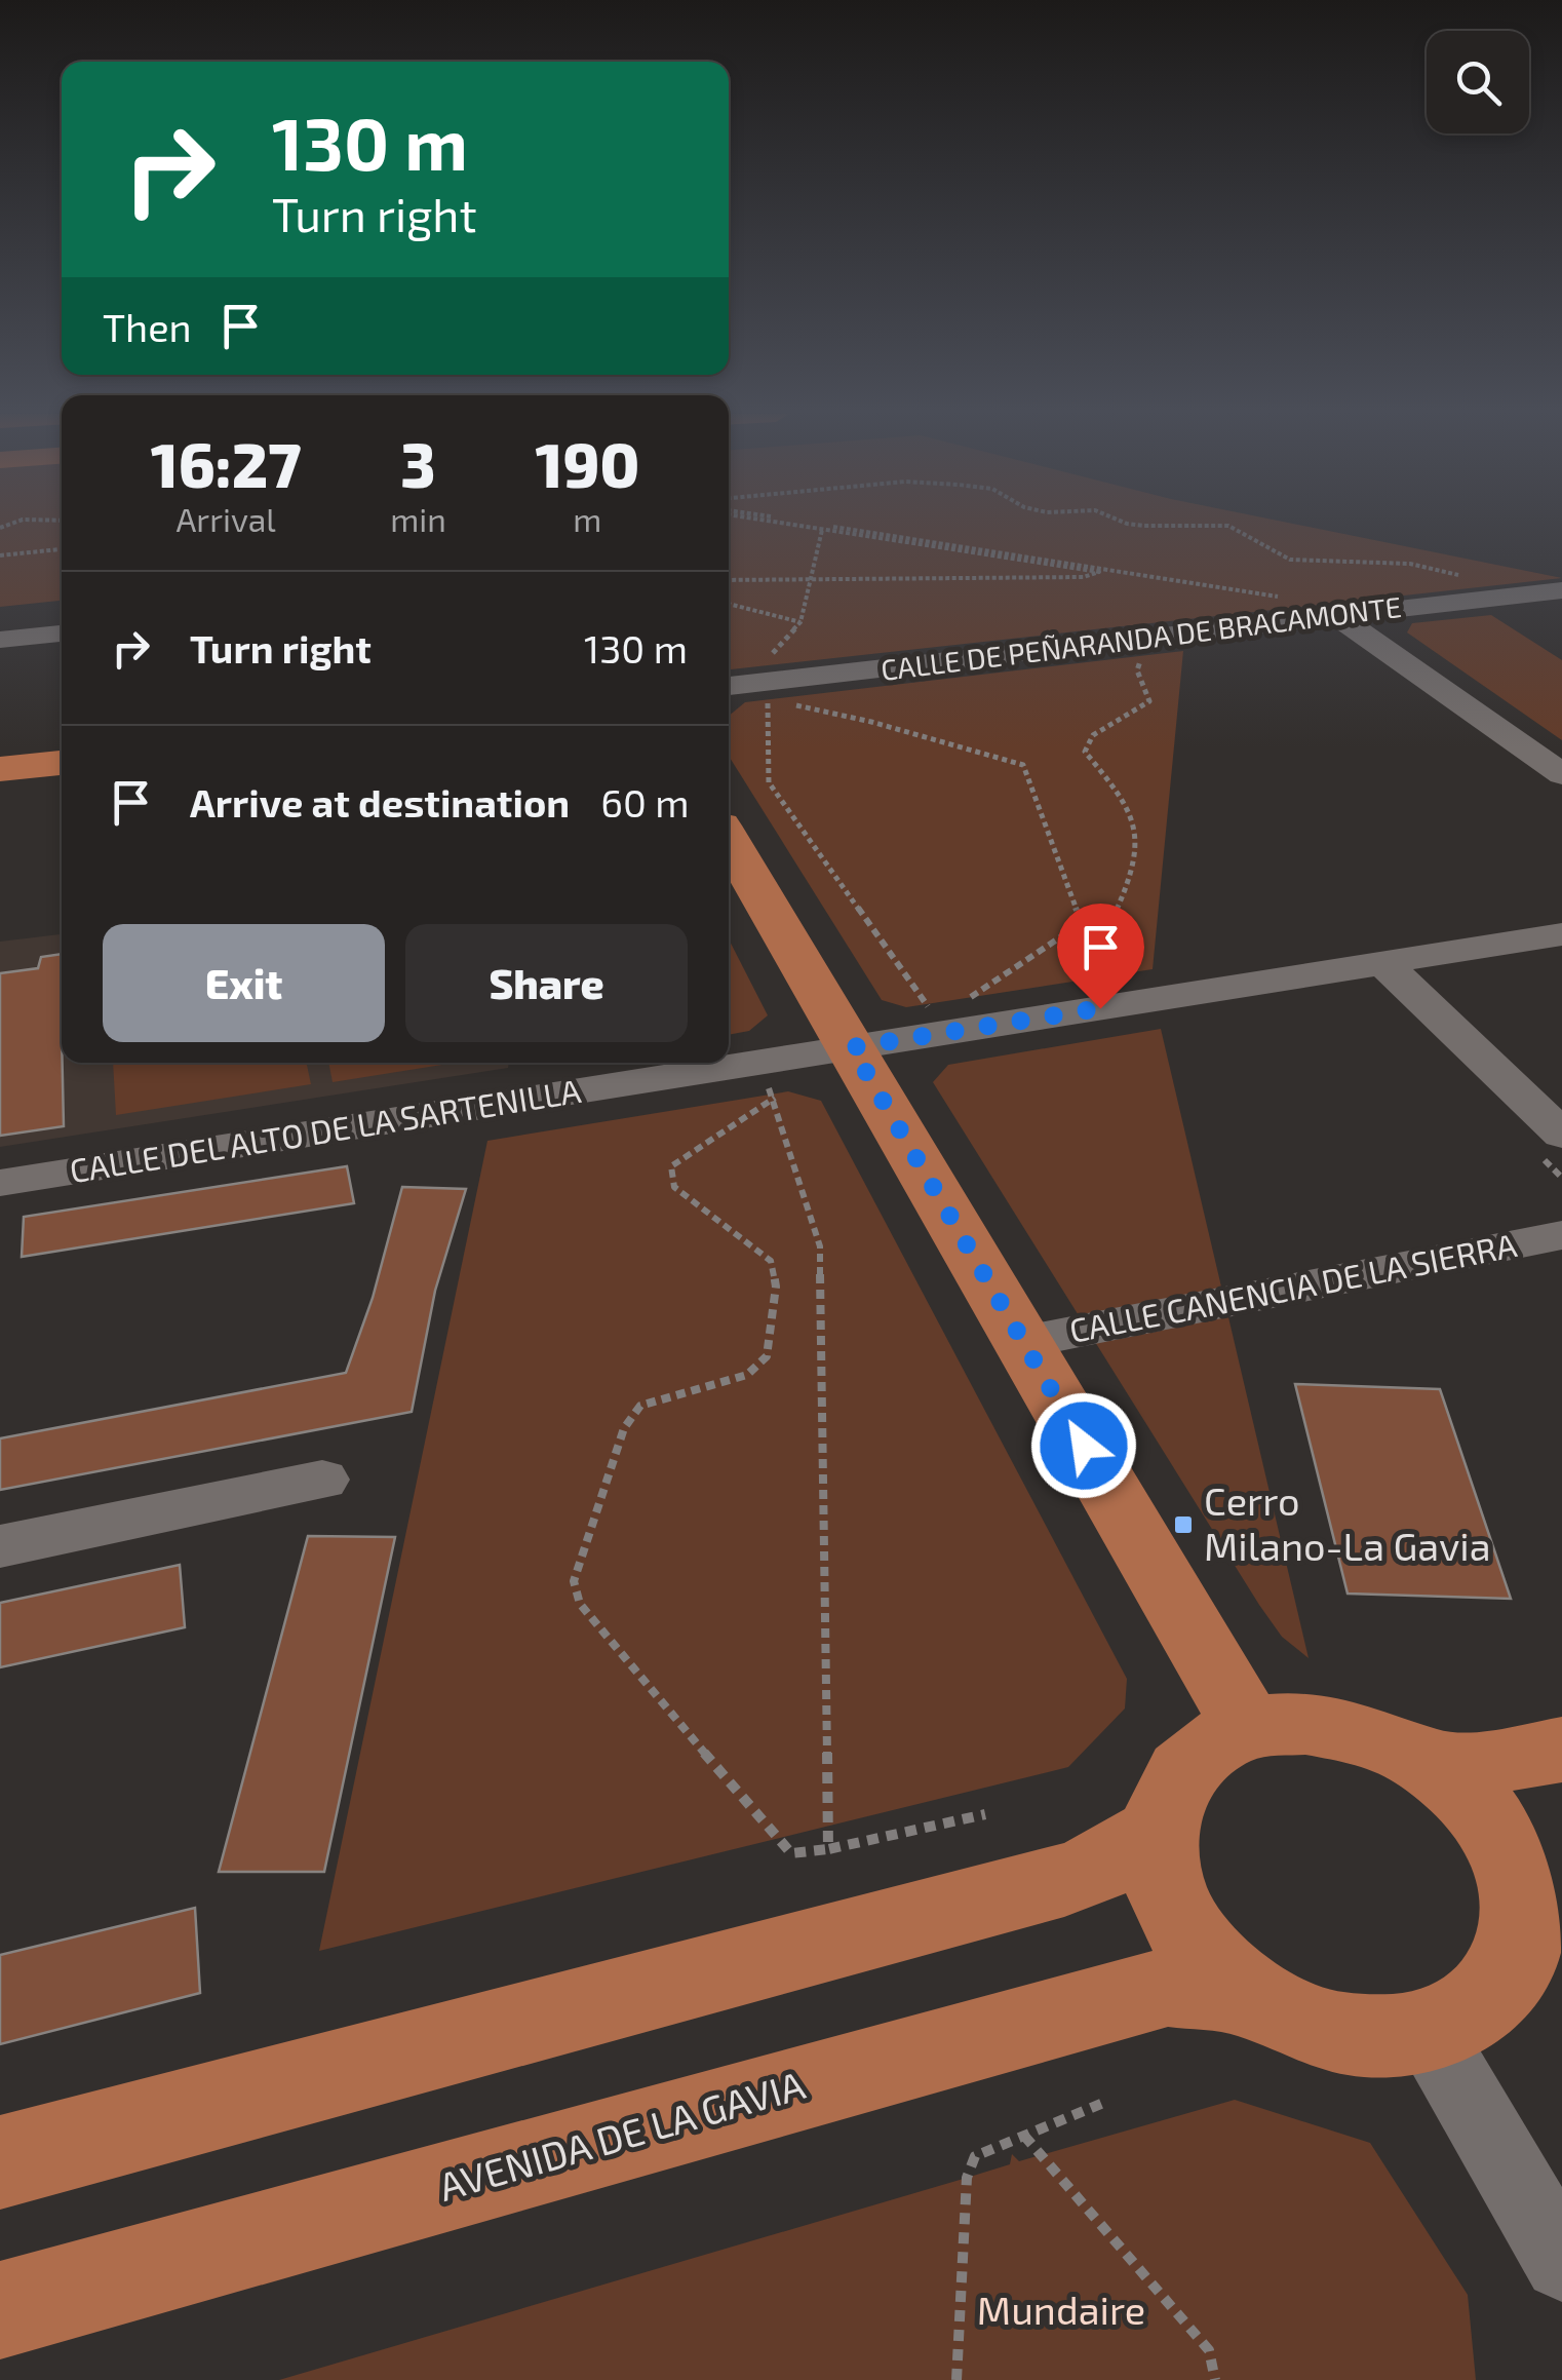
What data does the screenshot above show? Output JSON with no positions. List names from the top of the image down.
{
  "streets": {
    "main road": ["AVENIDA DE LA GAVIA"],
    "street": ["CALLE DE PEÑARANDA DE BRACAMONTE", "CALLE DEL ALTO DE LA SARTENILLA", "CALLE CANENCIA DE LA SIERRA"]
  },
  "parks": ["Mundaire"],
  "places": {
    "transit": ["Cerro Milano-La Gavia"]
  },
  "page": {
    "turn": ["130 m", "Turn right"],
    "then": "Then",
    "eta": [
      "16:27",
      "Arrival",
      "3",
      "min",
      "190",
      "m"
    ],
    "list": [
      {
        "name": "Turn right",
        "value": "130 m"
      },
      {
        "name": "Arrive at destination",
        "value": "60 m"
      }
    ],
    "buttons": ["Exit", "Share"]
  }
}
